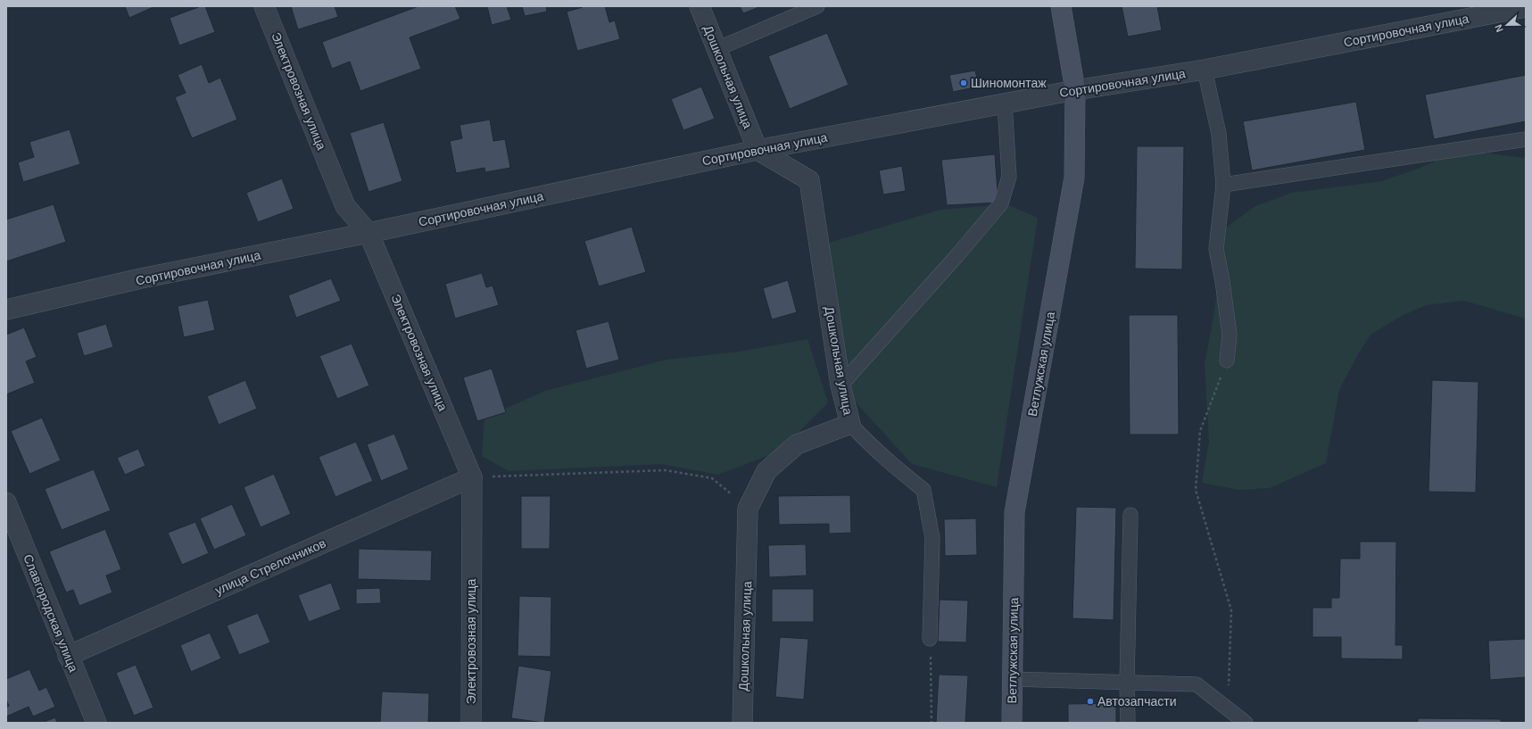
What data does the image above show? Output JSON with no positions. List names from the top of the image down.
{
  "streets": {
    "main road": ["Ветлужская улица"],
    "street": [
      "Сортировочная улица",
      "Дошкольная улица",
      "Электровозная улица",
      "улица Стрелочников",
      "Славгородская улица"
    ]
  },
  "crossings": [
    ["Сортировочная улица", "Дошкольная улица"],
    ["Сортировочная улица", "Электровозная улица"],
    ["Сортировочная улица", "Ветлужская улица"],
    ["Электровозная улица", "улица Стрелочников"],
    ["улица Стрелочников", "Славгородская улица"]
  ],
  "places": ["Шиномонтаж", "Автозапчасти"],
  "north": "left"
}
